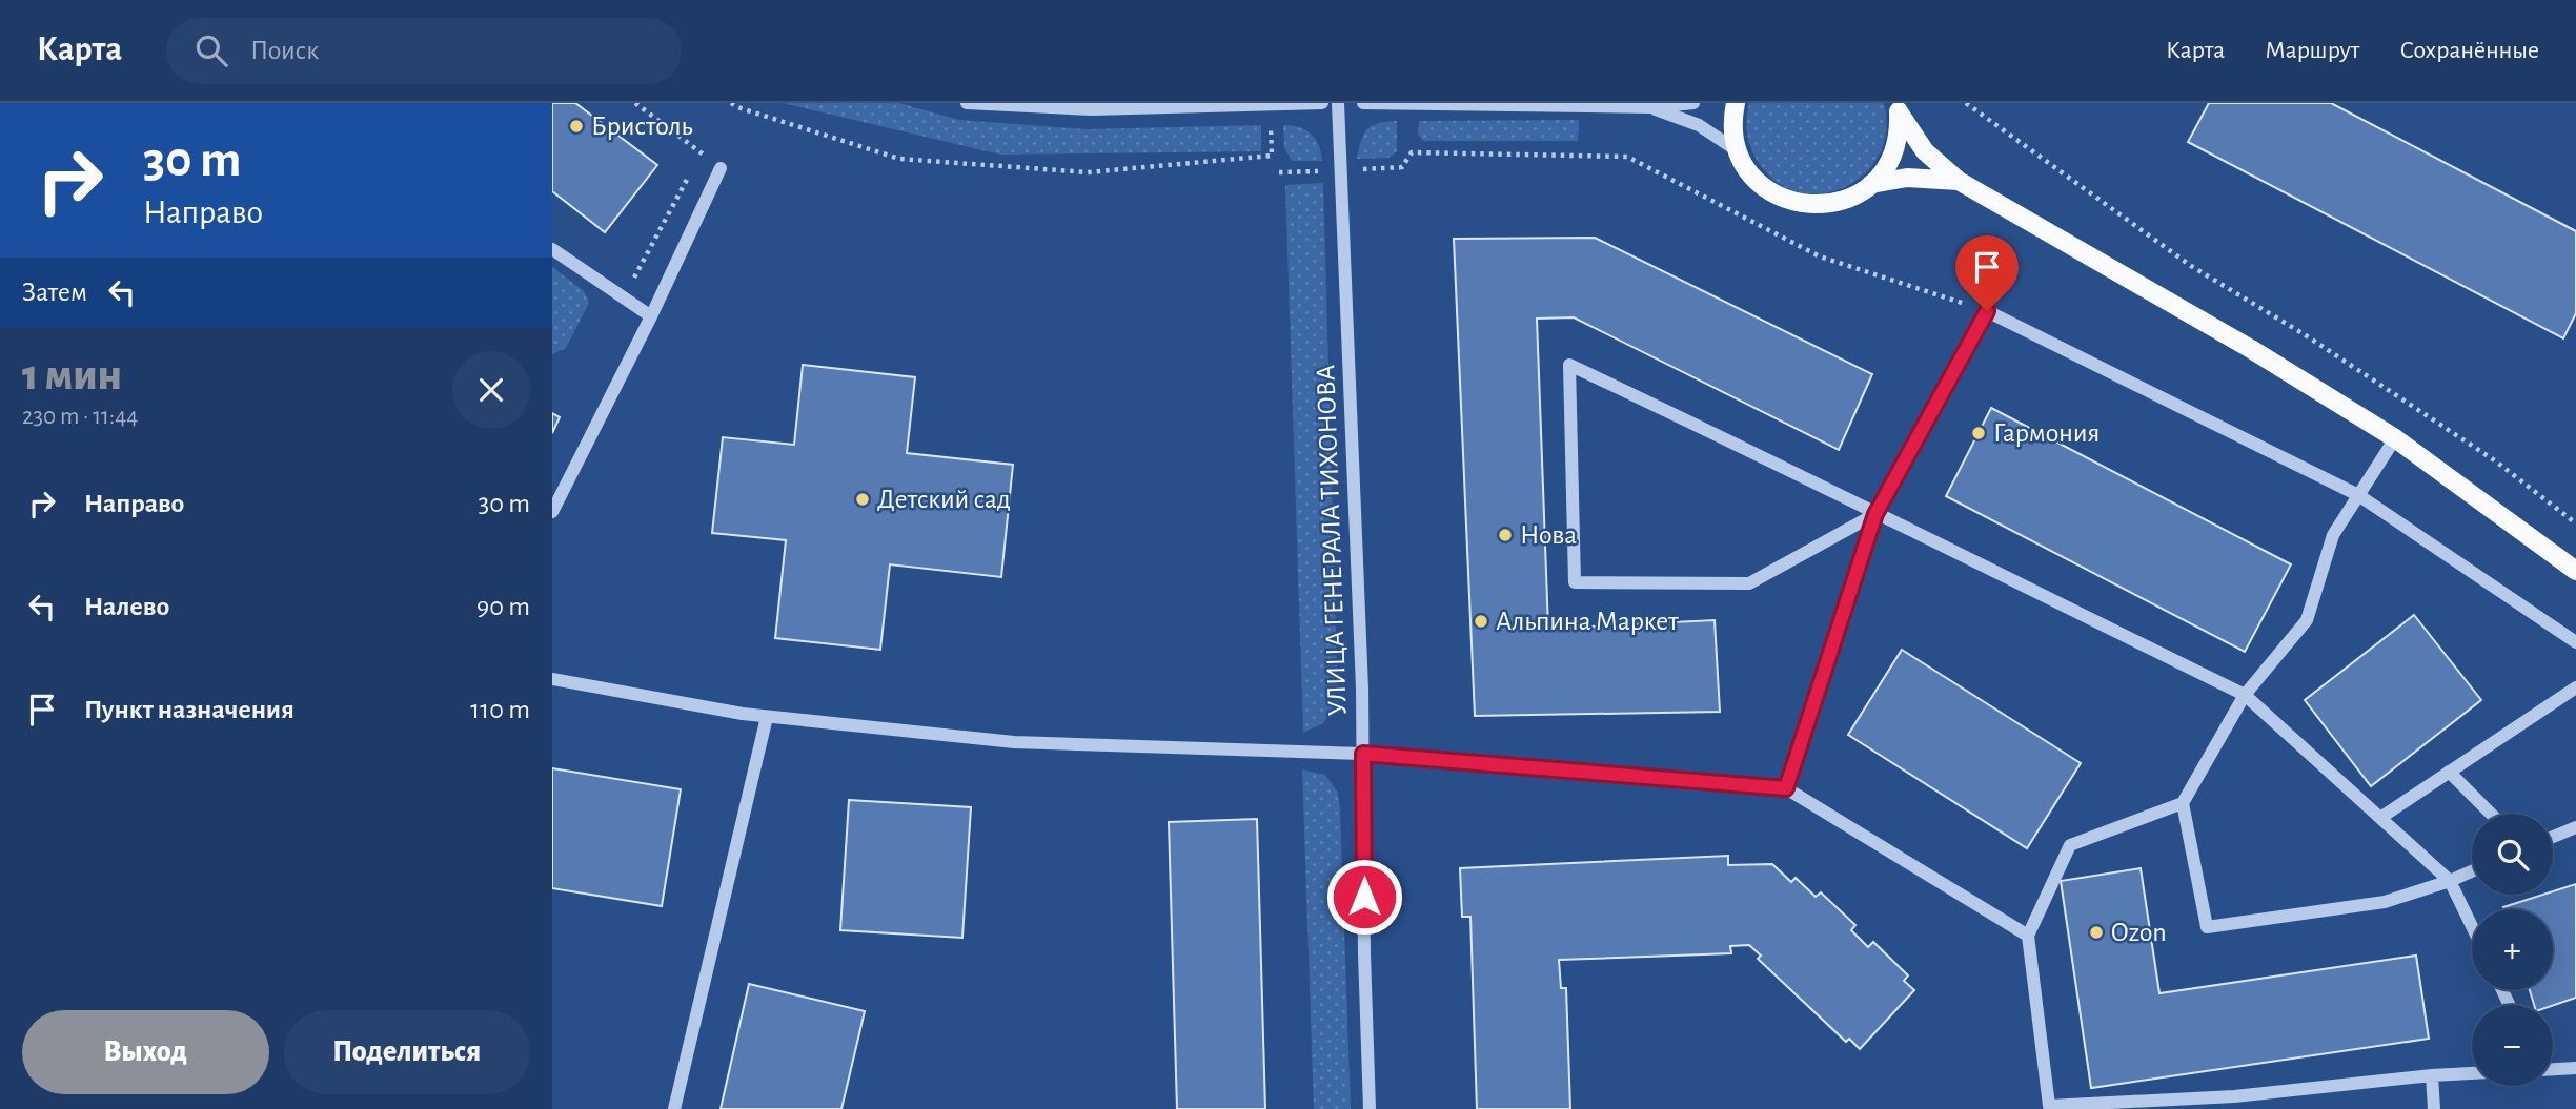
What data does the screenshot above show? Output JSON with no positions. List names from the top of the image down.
{
  "streets": {
    "street": ["УЛИЦА ГЕНЕРАЛА ТИХОНОВА"]
  },
  "places": [
    "Бристоль",
    "Гармония",
    "Детский сад",
    "Нова",
    "Альпина Маркет",
    "Ozon"
  ],
  "page": {
    "header": "Карта",
    "search": "Поиск",
    "nav": ["Карта", "Маршрут", "Сохранённые"],
    "turn": ["30 m", "Направо"],
    "then": "Затем",
    "heading": ["1 мин", "230 m · 11:44"],
    "list": [
      {
        "name": "Направо",
        "value": "30 m"
      },
      {
        "name": "Налево",
        "value": "90 m"
      },
      {
        "name": "Пункт назначения",
        "value": "110 m"
      }
    ],
    "map_buttons": ["+", "−"],
    "buttons": ["Выход", "Поделиться"]
  }
}
